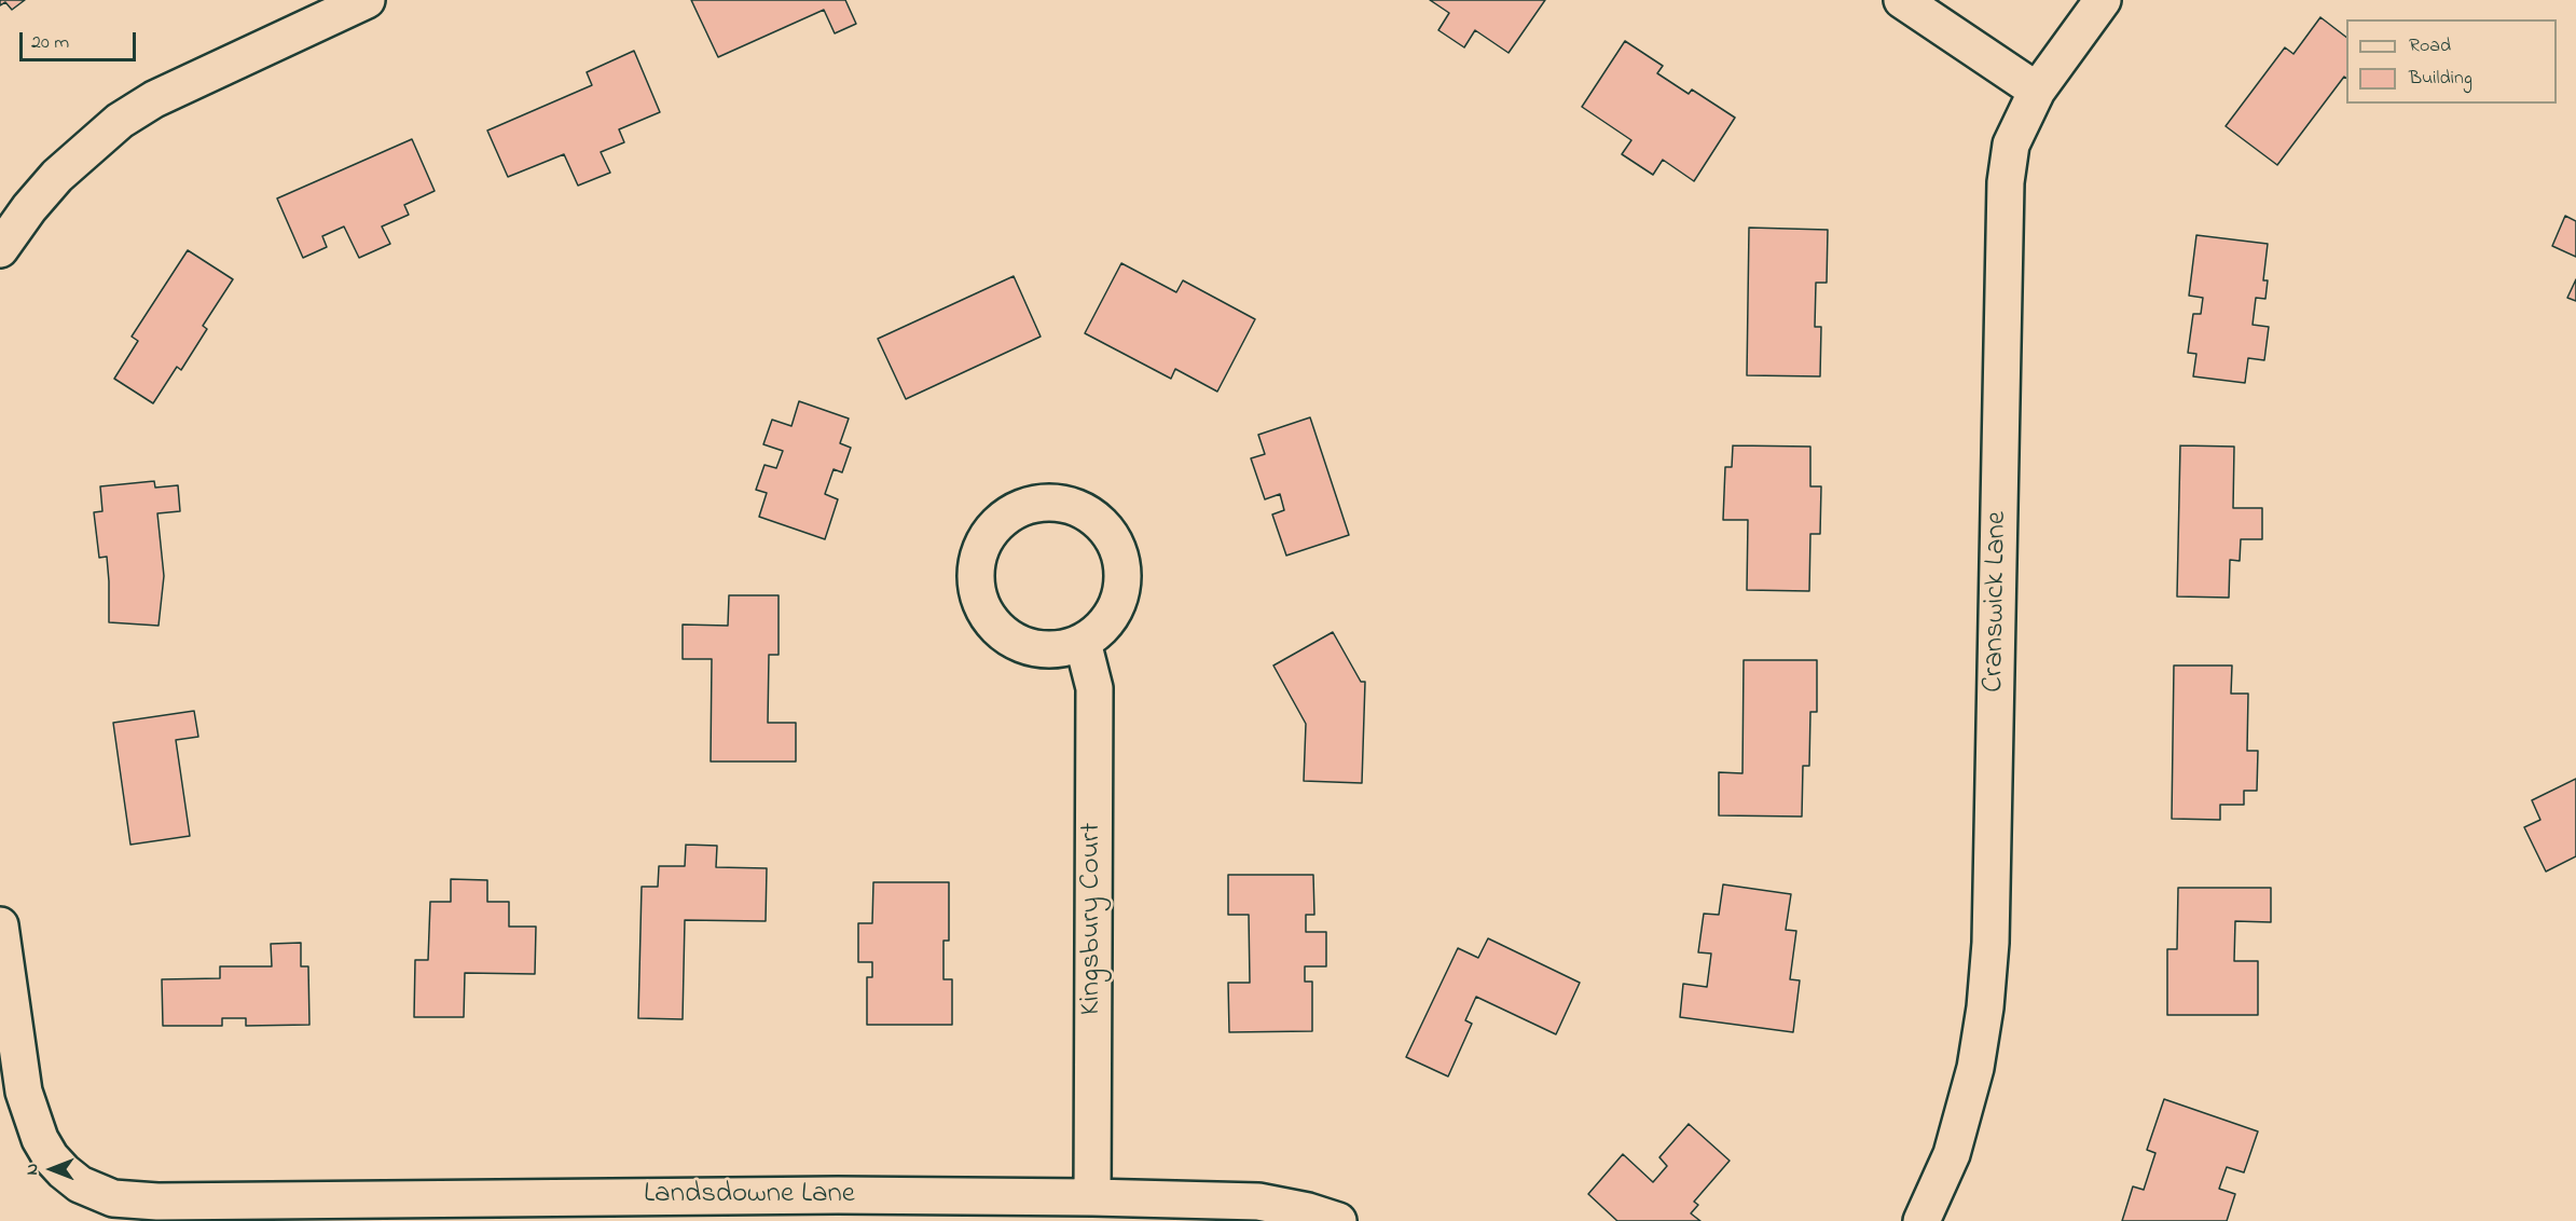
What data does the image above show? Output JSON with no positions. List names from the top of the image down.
{
  "streets": {
    "street": ["Cranswick Lane", "Kingsbury Court", "Landsdowne Lane"]
  },
  "crossings": [
    ["Kingsbury Court", "Landsdowne Lane"]
  ],
  "legend": ["Road", "Building"],
  "scale_bar": "20 m",
  "north": "left"
}
